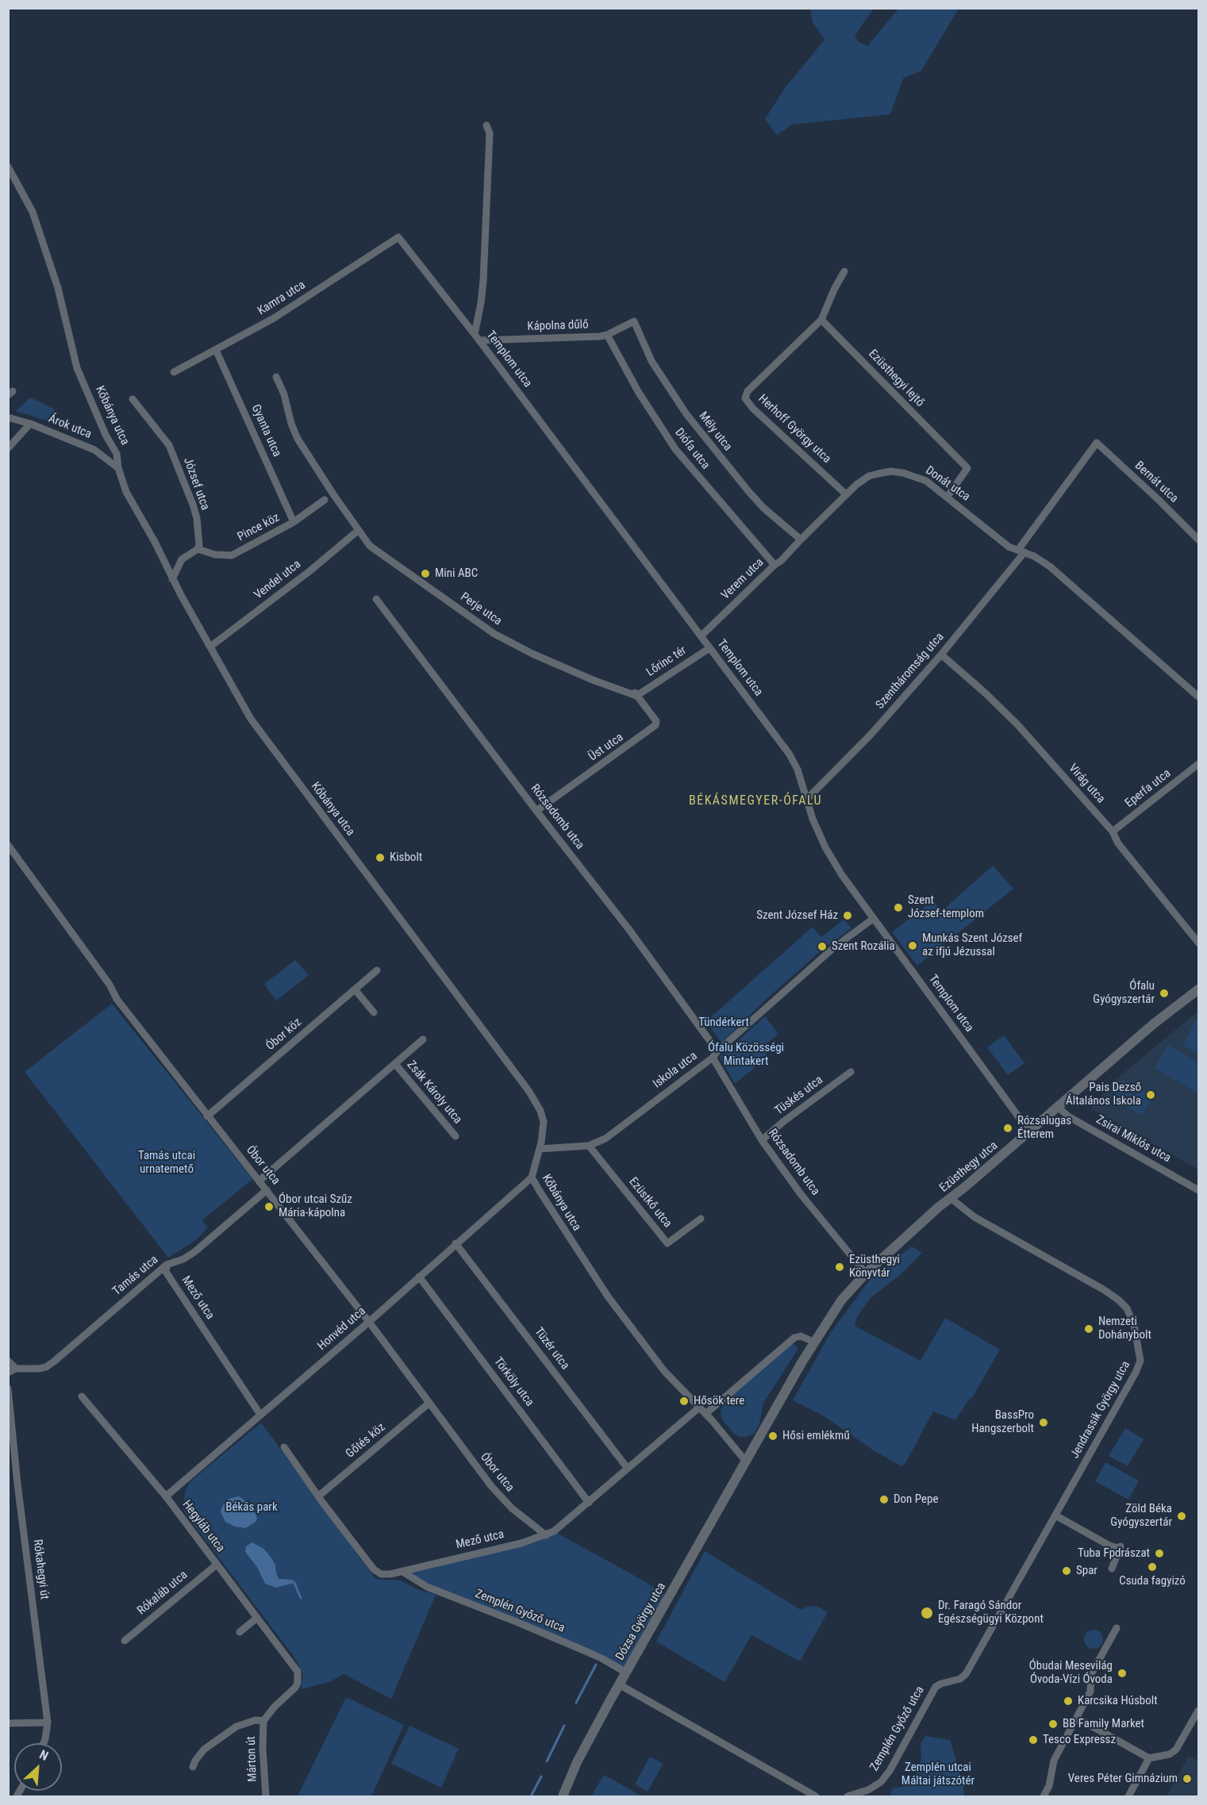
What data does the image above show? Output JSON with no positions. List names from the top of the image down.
{
  "streets": {
    "street": [
      "Kamra utca",
      "Kápolna dűlő",
      "Templom utca",
      "Ezüsthegyi lejtő",
      "Kőbánya utca",
      "Árok utca",
      "Herhoff György utca",
      "Gyanta utca",
      "Mély utca",
      "Diófa utca",
      "Bernát utca",
      "József utca",
      "Donát utca",
      "Pince köz",
      "Verem utca",
      "Vendel utca",
      "Perje utca",
      "Lőrinc tér",
      "Szentháromság utca",
      "Üst utca",
      "Virág utca",
      "Eperfa utca",
      "Rózsadomb utca",
      "Óbor köz",
      "Iskola utca",
      "Zsák Károly utca",
      "Tüskés utca",
      "Zsirai Miklós utca",
      "Óbor utca",
      "Ezüsthegy utca",
      "Ezüstkő utca",
      "Tamás utca",
      "Mező utca",
      "Honvéd utca",
      "Tüzér utca",
      "Törköly utca",
      "Jendrassik György utca",
      "Gőtés köz",
      "Hegyláb utca",
      "Rókahegyi út",
      "Rókaláb utca",
      "Zemplén Győző utca",
      "Dózsa György utca",
      "Márton út"
    ]
  },
  "crossings": [
    ["Kamra utca", "Templom utca"],
    ["Kamra utca", "Gyanta utca"],
    ["Kápolna dűlő", "Templom utca"],
    ["Kápolna dűlő", "Mély utca"],
    ["Kápolna dűlő", "Diófa utca"],
    ["Templom utca", "Verem utca"],
    ["Templom utca", "Lőrinc tér"],
    ["Templom utca", "Szentháromság utca"],
    ["Templom utca", "Iskola utca"],
    ["Templom utca", "Ezüsthegy utca"],
    ["Ezüsthegyi lejtő", "Herhoff György utca"],
    ["Ezüsthegyi lejtő", "Donát utca"],
    ["Kőbánya utca", "Árok utca"],
    ["Kőbánya utca", "Vendel utca"],
    ["Kőbánya utca", "Iskola utca"],
    ["Kőbánya utca", "Mező utca"],
    ["Kőbánya utca", "Honvéd utca"],
    ["Herhoff György utca", "Donát utca"],
    ["Gyanta utca", "Pince köz"],
    ["Mély utca", "Donát utca"],
    ["Mély utca", "Verem utca"],
    ["Diófa utca", "Verem utca"],
    ["Bernát utca", "Szentháromság utca"],
    ["József utca", "Pince köz"],
    ["Donát utca", "Verem utca"],
    ["Donát utca", "Szentháromság utca"],
    ["Vendel utca", "Perje utca"],
    ["Perje utca", "Lőrinc tér"],
    ["Perje utca", "Üst utca"],
    ["Lőrinc tér", "Üst utca"],
    ["Szentháromság utca", "Virág utca"],
    ["Üst utca", "Rózsadomb utca"],
    ["Virág utca", "Eperfa utca"],
    ["Rózsadomb utca", "Iskola utca"],
    ["Rózsadomb utca", "Tüskés utca"],
    ["Rózsadomb utca", "Ezüsthegy utca"],
    ["Óbor köz", "Óbor utca"],
    ["Iskola utca", "Ezüstkő utca"],
    ["Zsirai Miklós utca", "Ezüsthegy utca"],
    ["Óbor utca", "Tamás utca"],
    ["Óbor utca", "Mező utca"],
    ["Óbor utca", "Honvéd utca"],
    ["Óbor utca", "Gőtés köz"],
    ["Ezüsthegy utca", "Jendrassik György utca"],
    ["Ezüsthegy utca", "Dózsa György utca"],
    ["Tamás utca", "Mező utca"],
    ["Mező utca", "Honvéd utca"],
    ["Mező utca", "Tüzér utca"],
    ["Mező utca", "Törköly utca"],
    ["Mező utca", "Gőtés köz"],
    ["Mező utca", "Zemplén Győző utca"],
    ["Honvéd utca", "Tüzér utca"],
    ["Honvéd utca", "Törköly utca"],
    ["Honvéd utca", "Hegyláb utca"],
    ["Jendrassik György utca", "Zemplén Győző utca"],
    ["Hegyláb utca", "Rókaláb utca"],
    ["Hegyláb utca", "Márton út"],
    ["Zemplén Győző utca", "Dózsa György utca"]
  ],
  "districts": ["BÉKÁSMEGYER-ÓFALU"],
  "parks": [
    "Tündérkert",
    "Ófalu Közösségi Mintakert",
    "Tamás utcai urnatemető",
    "Békás park",
    "Zemplén utcai Máltai játszótér"
  ],
  "places": [
    "Mini ABC",
    "Kisbolt",
    "Szent József-templom",
    "Szent József Ház",
    "Munkás Szent József az ifjú Jézussal",
    "Szent Rozália",
    "Ófalu Gyógyszertár",
    "Pais Dezső Általános Iskola",
    "Rózsalugas Étterem",
    "Óbor utcai Szűz Mária-kápolna",
    "Ezüsthegyi Könyvtár",
    "Nemzeti Dohánybolt",
    "Hősök tere",
    "BassPro Hangszerbolt",
    "Hősi emlékmű",
    "Don Pepe",
    "Zöld Béka Gyógyszertár",
    "Tuba Fpdrászat",
    "Csuda fagyizó",
    "Spar",
    "Dr. Faragó Sándor Egészségügyi Központ",
    "Óbudai Mesevilág Óvoda-Vízi Óvoda",
    "Karcsika Húsbolt",
    "BB Family Market",
    "Tesco Expressz",
    "Veres Péter Gimnázium"
  ],
  "north": "top right"
}
